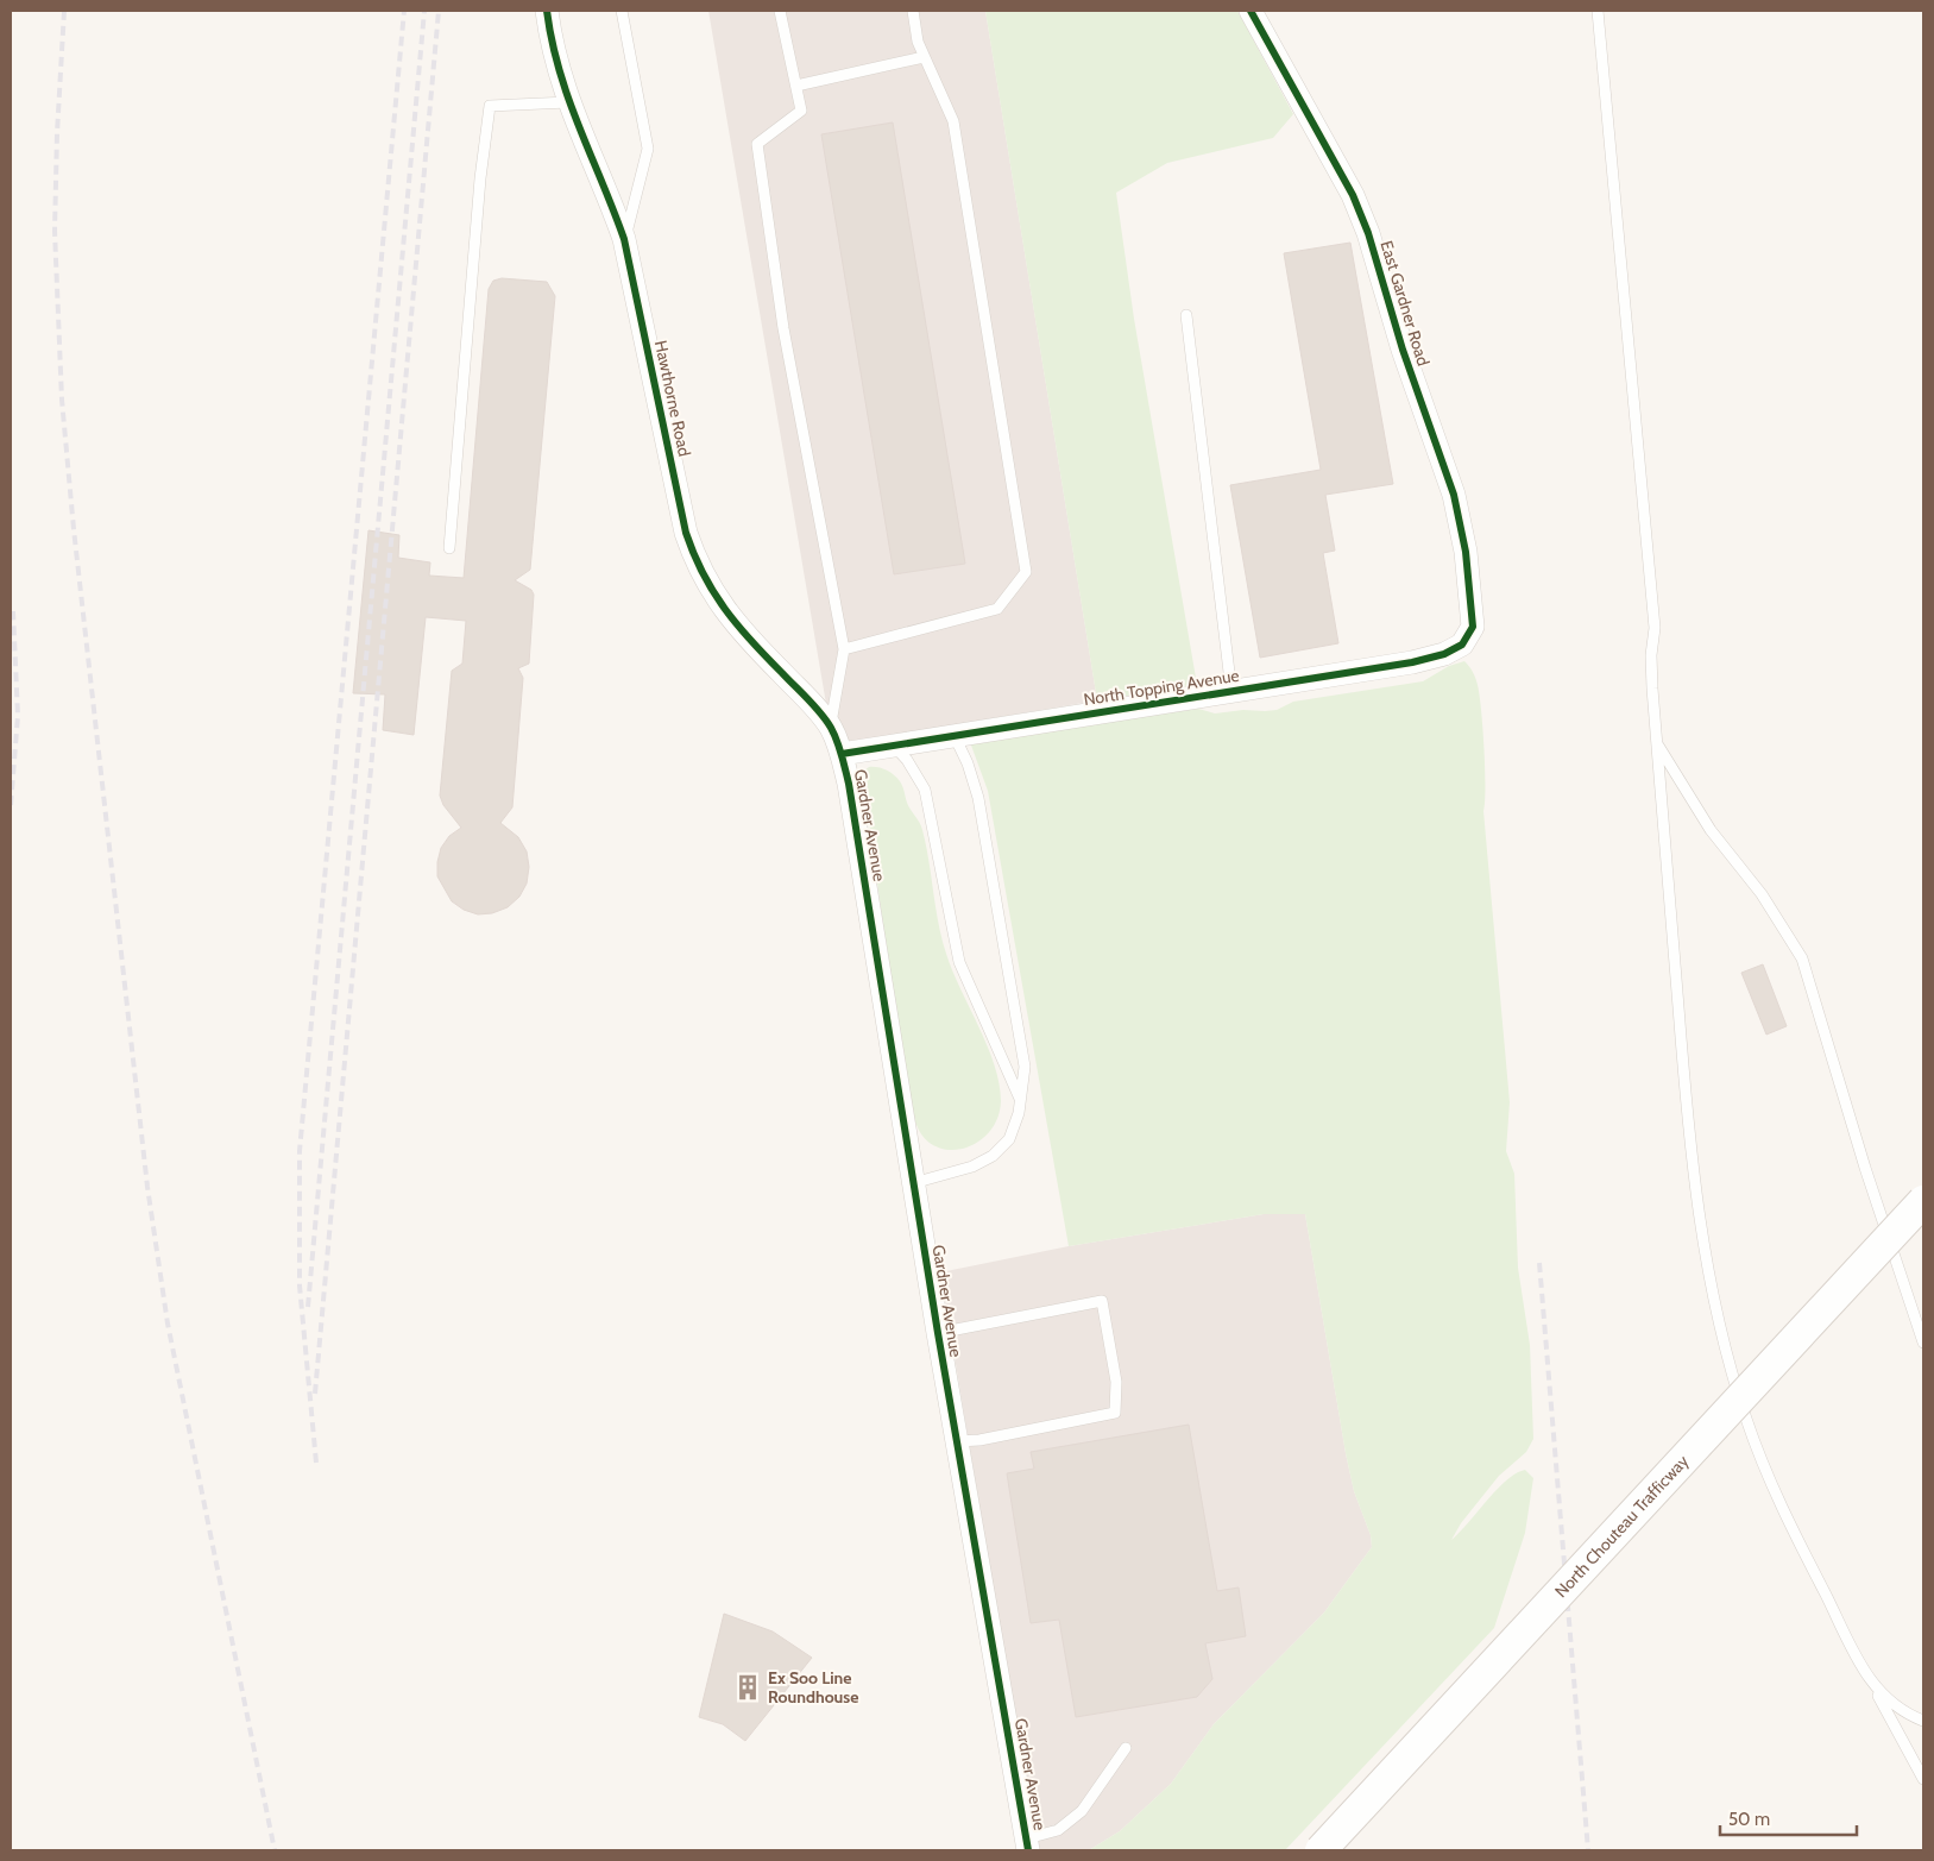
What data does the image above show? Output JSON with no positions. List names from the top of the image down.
{
  "streets": {
    "main road": ["North Chouteau Trafficway"],
    "street": [
      "East Gardner Road",
      "Hawthorne Road",
      "North Topping Avenue",
      "Gardner Avenue"
    ]
  },
  "crossings": [
    ["East Gardner Road", "North Topping Avenue"],
    ["Hawthorne Road", "North Topping Avenue"],
    ["Hawthorne Road", "Gardner Avenue"],
    ["North Topping Avenue", "Gardner Avenue"]
  ],
  "places": {
    "building": ["Ex Soo Line Roundhouse"]
  },
  "scale_bar": "50 m"
}
